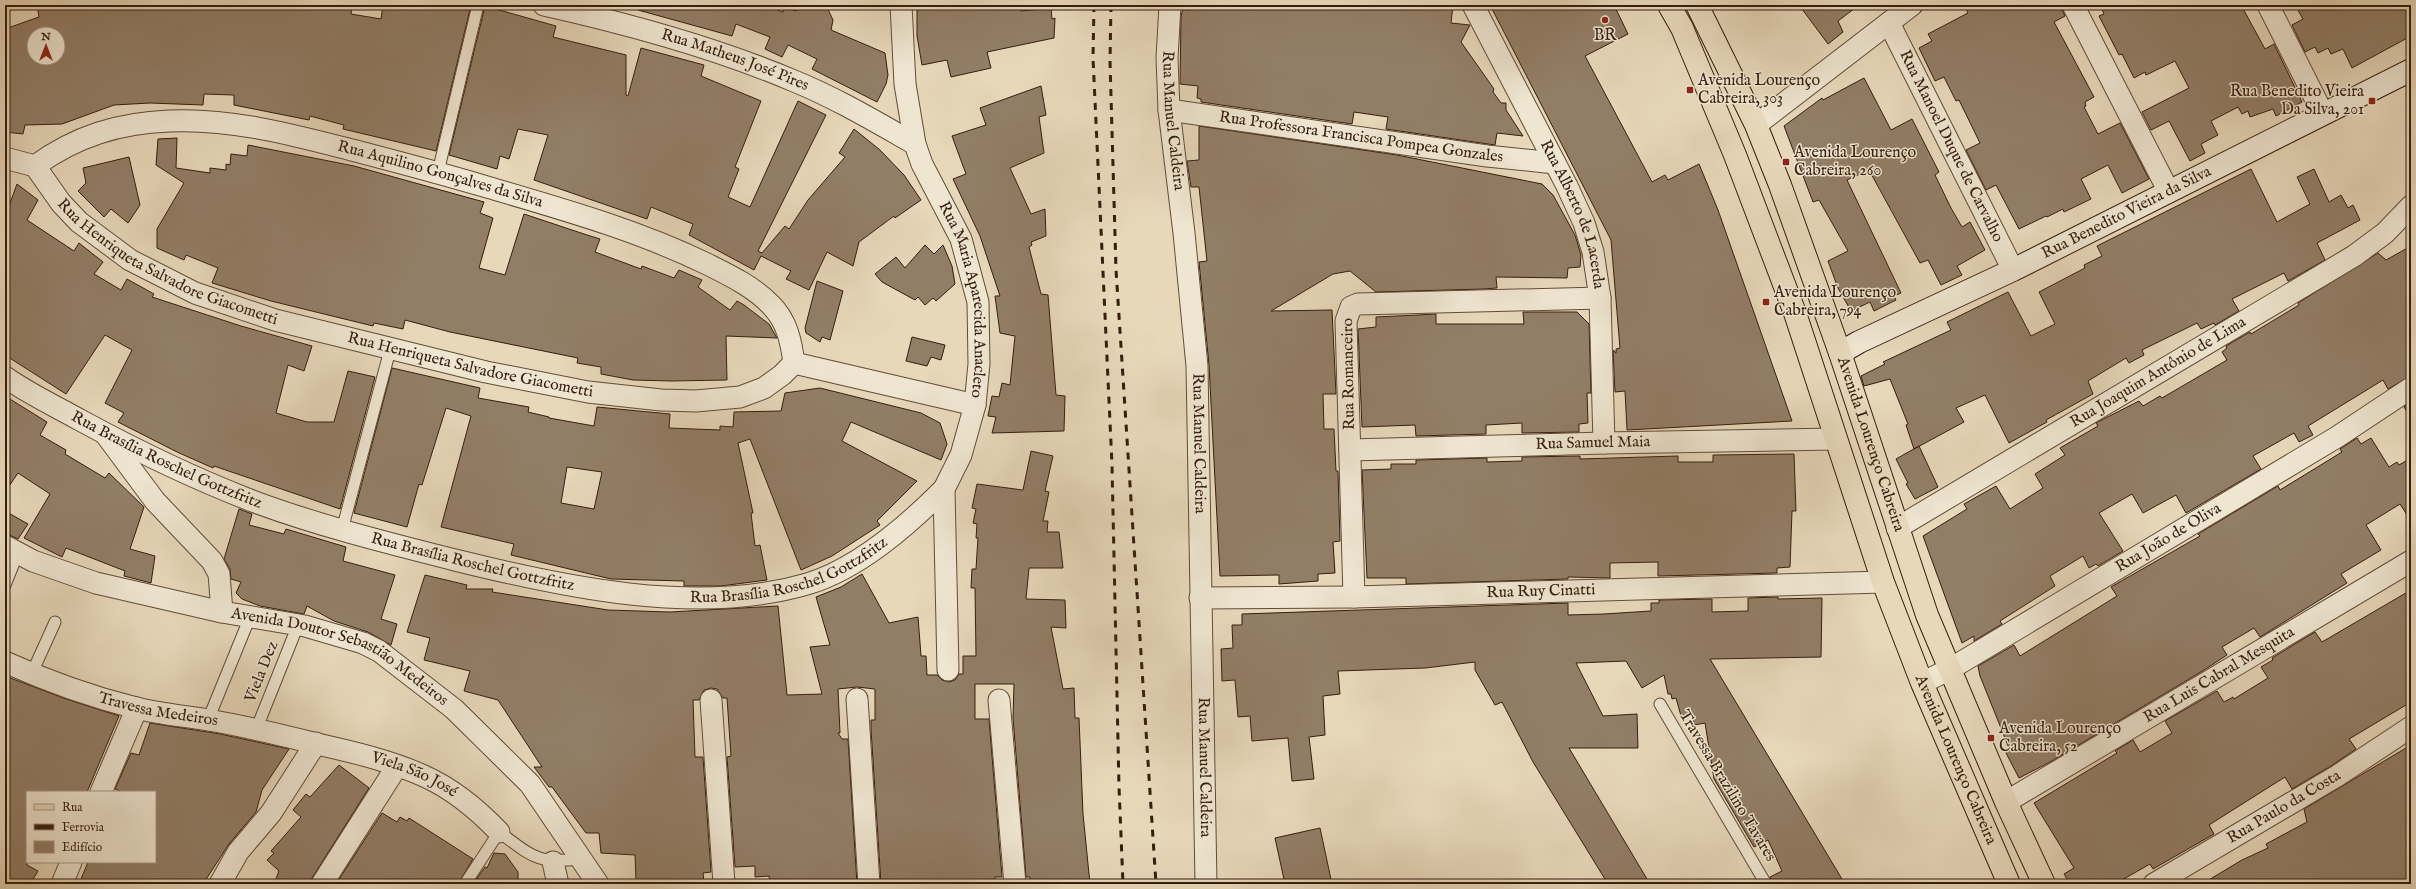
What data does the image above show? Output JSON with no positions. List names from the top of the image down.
{
  "streets": {
    "main road": ["Avenida Lourenço Cabreira"],
    "street": [
      "Rua Matheus José Pires",
      "Rua Manuel Caldeira",
      "Rua Professora Francisca Pompea Gonzales",
      "Rua Manoel Duque de Carvalho",
      "Rua Aquilino Gonçalves da Silva",
      "Rua Benedito Vieira da Silva",
      "Rua Alberto de Lacerda",
      "Rua Henriqueta Salvadore Giacometti",
      "Rua Maria Aparecida Anacleto",
      "Rua Joaquim Antônio de Lima",
      "Rua Romanceiro",
      "Rua Samuel Maia",
      "Rua Brasília Roschel Gottzfritz",
      "Rua João de Oliva",
      "Rua Ruy Cinatti",
      "Avenida Doutor Sebastião Medeiros",
      "Rua Luis Cabral Mesquita",
      "Travessa Medeiros",
      "Viela São José",
      "Rua Paulo da Costa"
    ],
    "lane": ["Viela Dez", "Travessa Brazilino Tavares"]
  },
  "crossings": [
    ["Rua Matheus José Pires", "Rua Maria Aparecida Anacleto"],
    ["Rua Manuel Caldeira", "Rua Professora Francisca Pompea Gonzales"],
    ["Rua Manuel Caldeira", "Rua Ruy Cinatti"],
    ["Rua Professora Francisca Pompea Gonzales", "Rua Alberto de Lacerda"],
    ["Rua Manoel Duque de Carvalho", "Rua Benedito Vieira da Silva"],
    ["Rua Aquilino Gonçalves da Silva", "Rua Henriqueta Salvadore Giacometti"],
    ["Rua Benedito Vieira da Silva", "Avenida Lourenço Cabreira"],
    ["Rua Alberto de Lacerda", "Rua Romanceiro"],
    ["Rua Alberto de Lacerda", "Rua Samuel Maia"],
    ["Rua Maria Aparecida Anacleto", "Rua Brasília Roschel Gottzfritz"],
    ["Rua Joaquim Antônio de Lima", "Avenida Lourenço Cabreira"],
    ["Rua Romanceiro", "Rua Samuel Maia"],
    ["Rua Romanceiro", "Rua Ruy Cinatti"],
    ["Rua Samuel Maia", "Avenida Lourenço Cabreira"],
    ["Avenida Lourenço Cabreira", "Rua João de Oliva"],
    ["Avenida Lourenço Cabreira", "Rua Ruy Cinatti"],
    ["Avenida Lourenço Cabreira", "Rua Luis Cabral Mesquita"],
    ["Avenida Doutor Sebastião Medeiros", "Viela Dez"],
    ["Viela Dez", "Travessa Medeiros"],
    ["Travessa Medeiros", "Viela São José"]
  ],
  "places": {
    "other": ["BR"],
    "transit": [
      "Avenida Lourenço Cabreira, 303",
      "Rua Benedito Vieira Da Silva, 201",
      "Avenida Lourenço Cabreira, 260",
      "Avenida Lourenço Cabreira, 794",
      "Avenida Lourenço Cabreira, 52"
    ]
  },
  "legend": ["Rua", "Ferrovia", "Edifício"],
  "north": "top"
}
